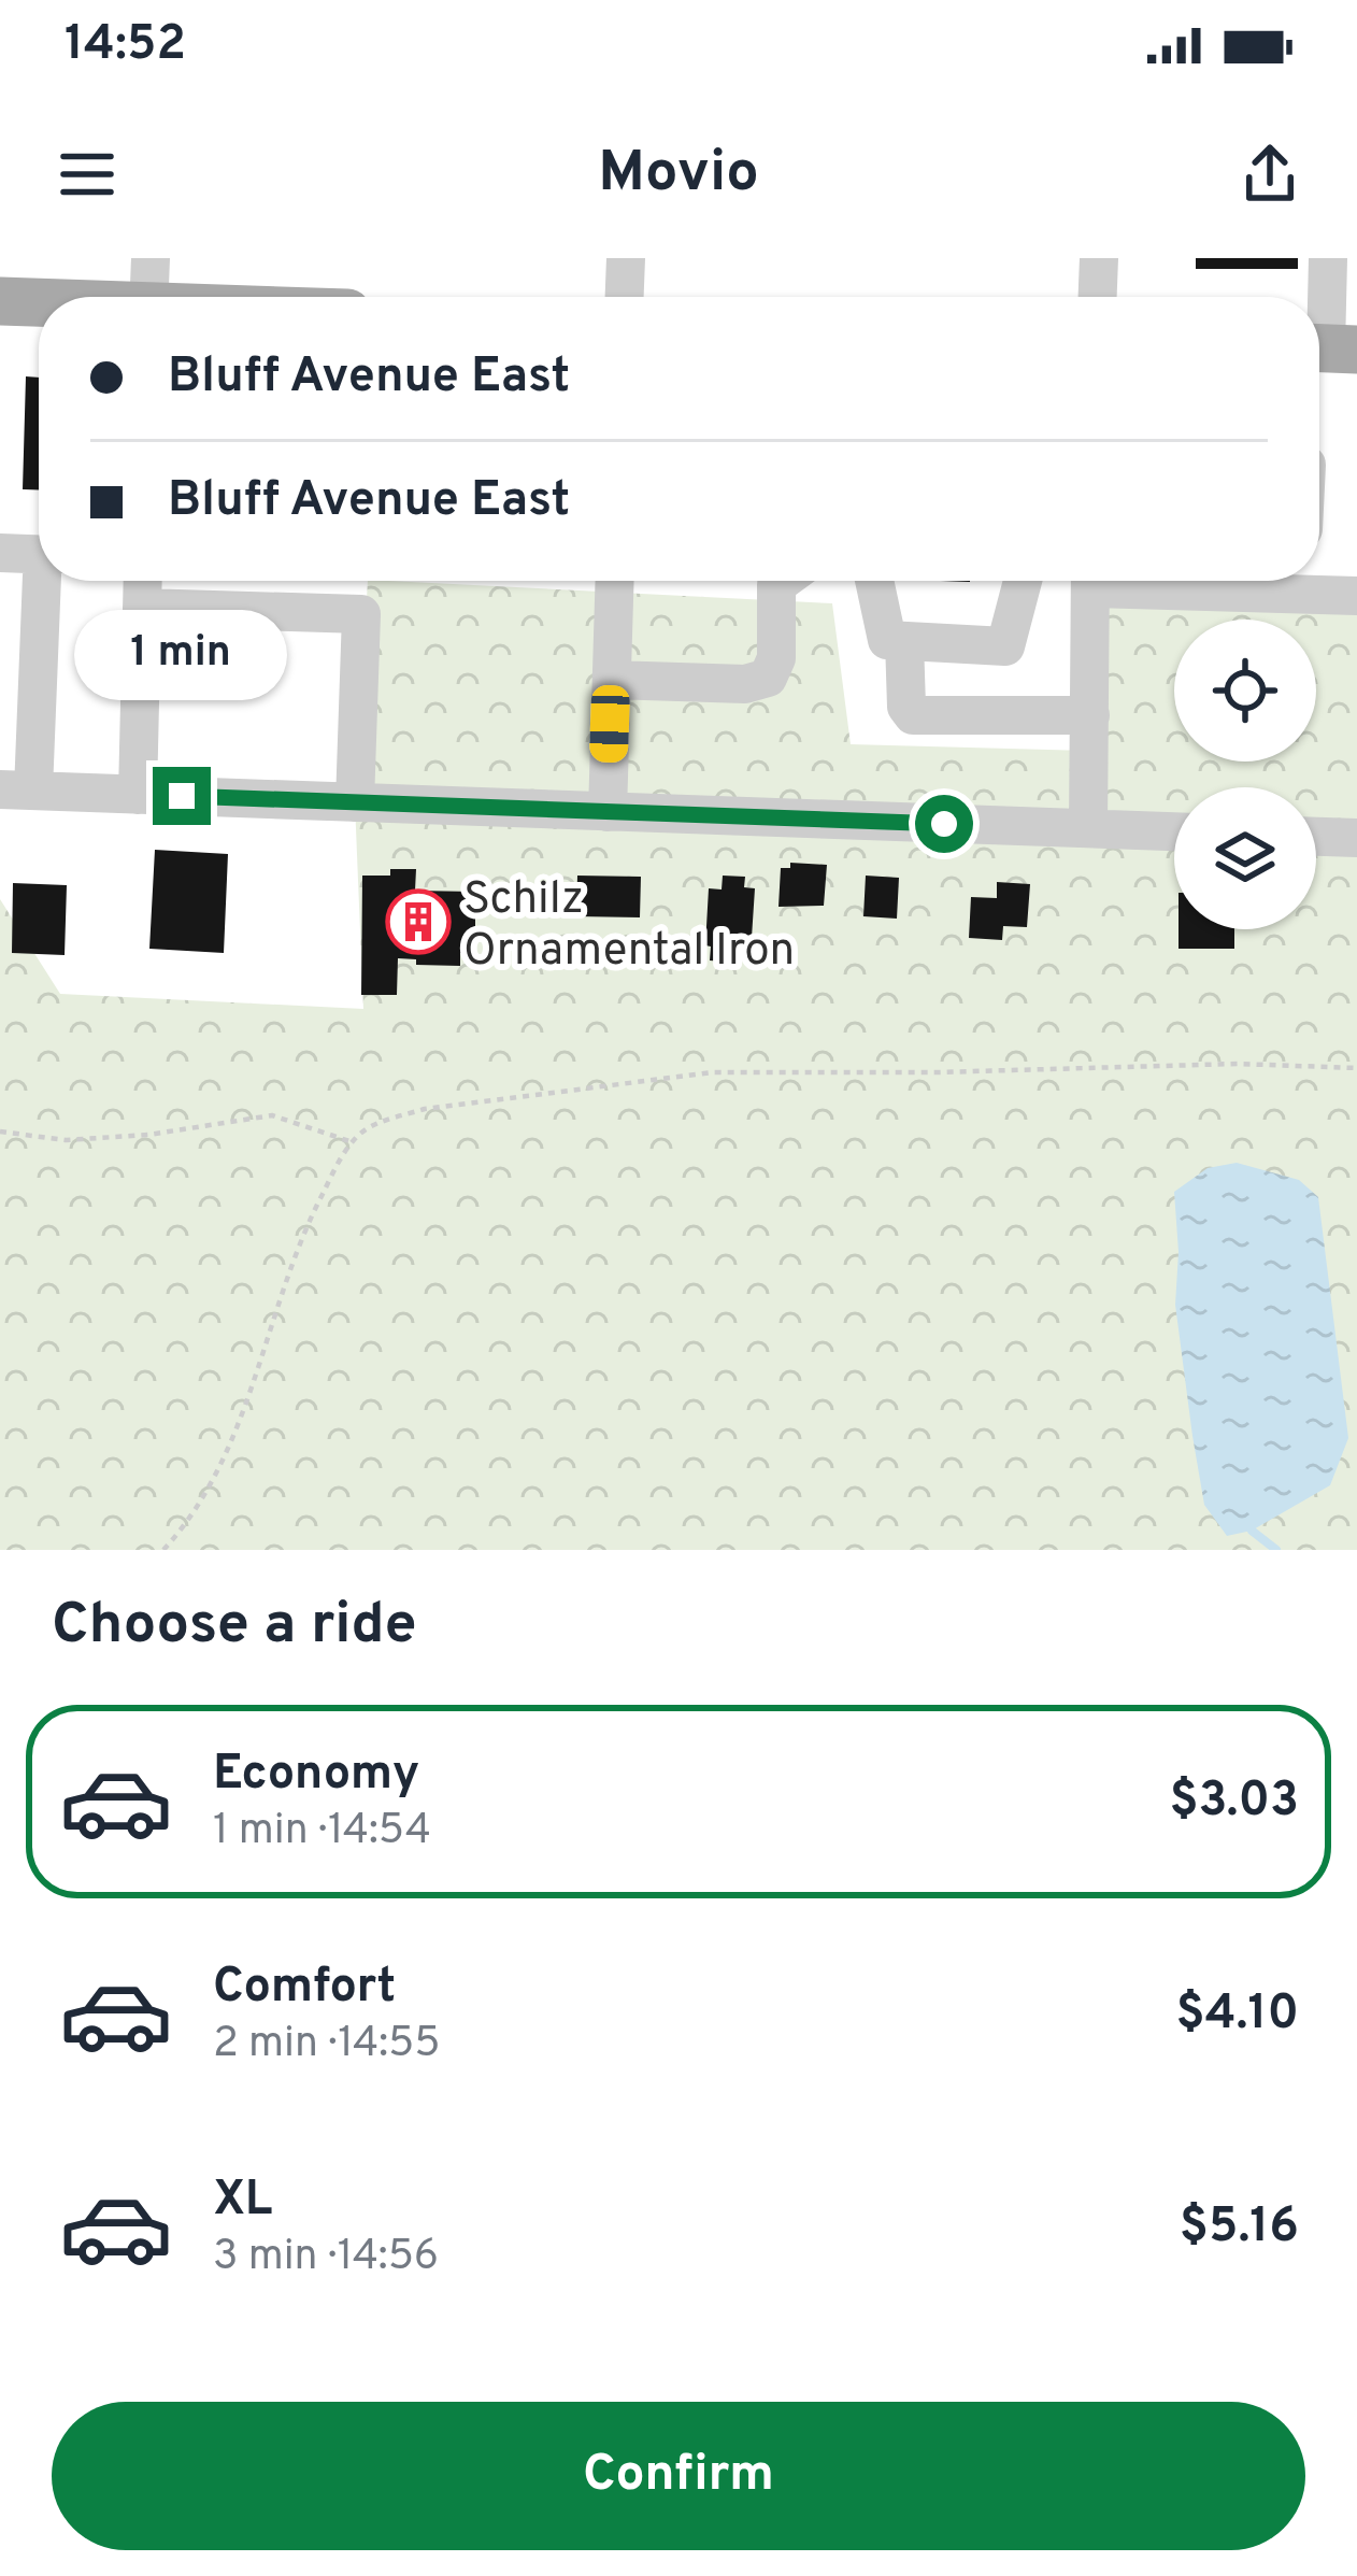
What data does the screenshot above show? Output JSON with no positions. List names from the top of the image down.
{
  "places": {
    "building": ["Schilz Ornamental Iron"]
  },
  "page": {
    "status": "14:52",
    "header": "Movio",
    "banner": ["Bluff Avenue East", "Bluff Avenue East"],
    "bubble": "1 min",
    "heading": "Choose a ride",
    "list": [
      {
        "name": "Economy",
        "note": "1 min · 14:54",
        "value": "$3.03"
      },
      {
        "name": "Comfort",
        "note": "2 min · 14:55",
        "value": "$4.10"
      },
      {
        "name": "XL",
        "note": "3 min · 14:56",
        "value": "$5.16"
      }
    ],
    "buttons": "Confirm"
  }
}
